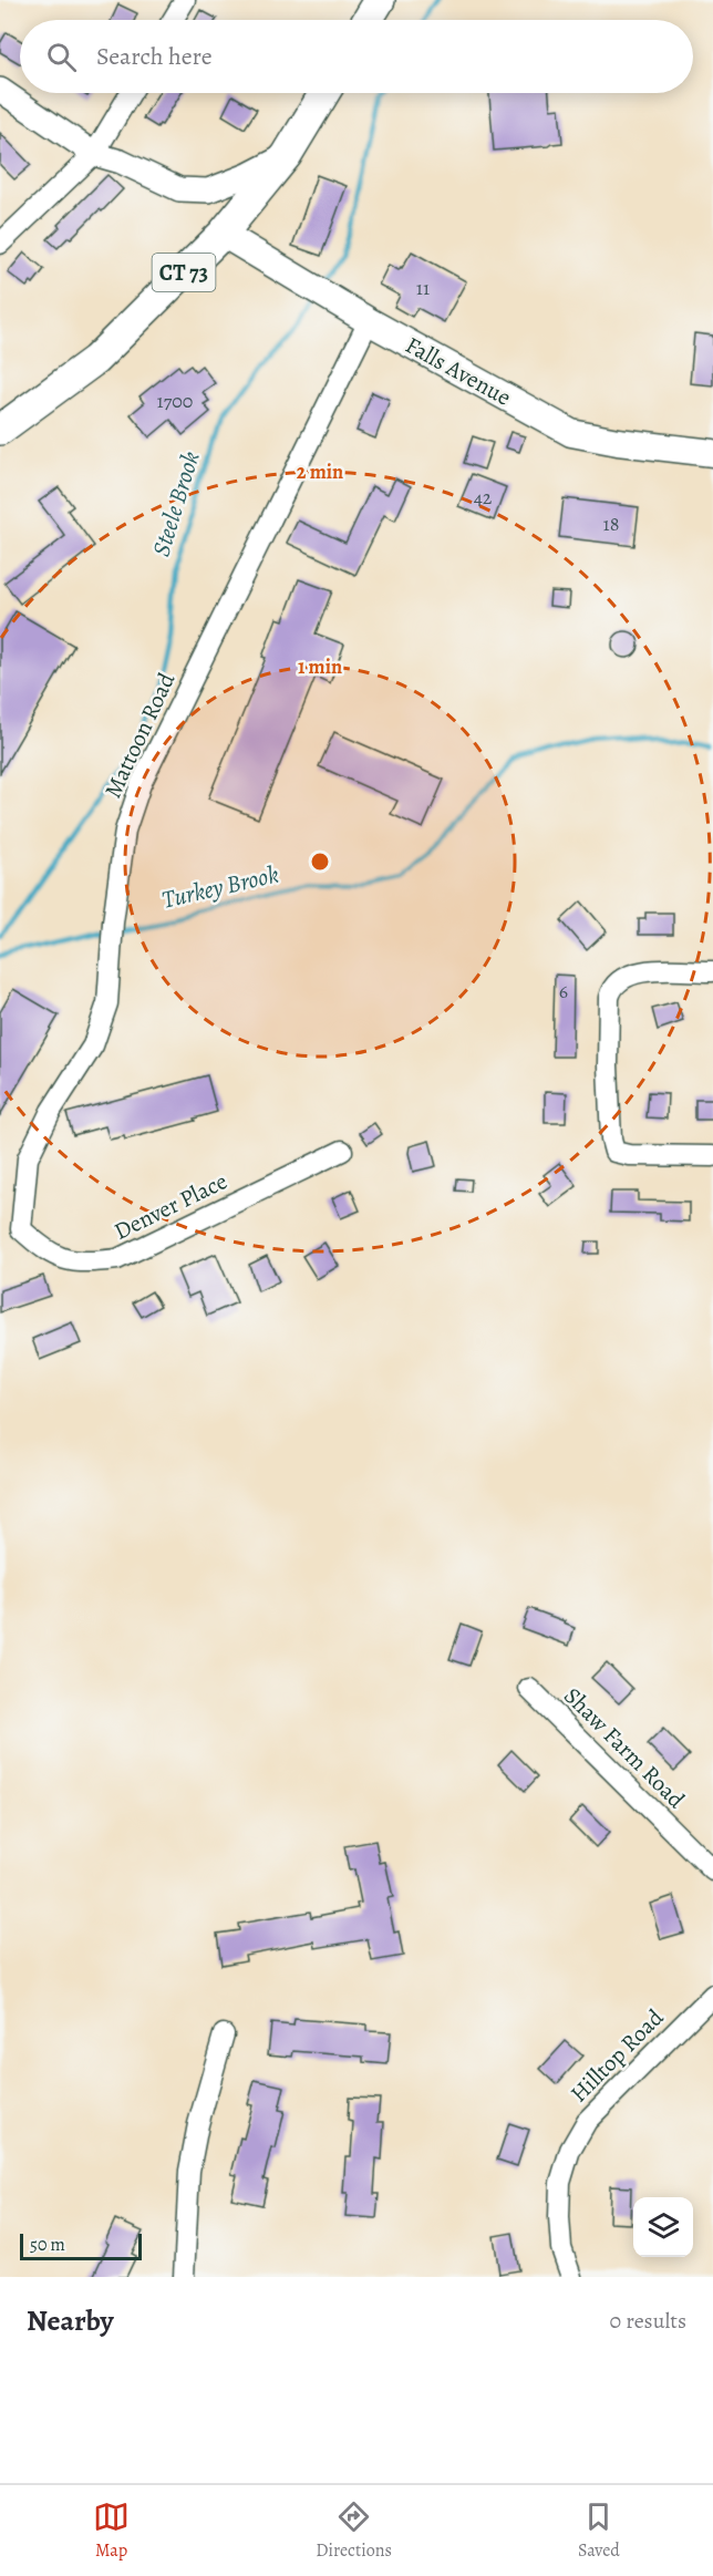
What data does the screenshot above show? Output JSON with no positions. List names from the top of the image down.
{
  "streets": {
    "main road": ["CT 73", "Falls Avenue"],
    "street": [
      "Mattoon Road",
      "Denver Place",
      "Shaw Farm Road",
      "Hilltop Road"
    ]
  },
  "crossings": [
    ["CT 73", "Falls Avenue"],
    ["Falls Avenue", "Mattoon Road"],
    ["Mattoon Road", "Denver Place"]
  ],
  "water": ["Steele Brook", "Turkey Brook"],
  "house_numbers": [
    "11",
    "1700",
    "42",
    "18",
    "6"
  ],
  "scale_bar": "50 m",
  "page": {
    "search": "Search here",
    "scale": "50 m",
    "heading": ["Nearby", "0 results"],
    "nav": ["Map", "Directions", "Saved"]
  },
  "rings": ["2 min", "1 min"]
}
